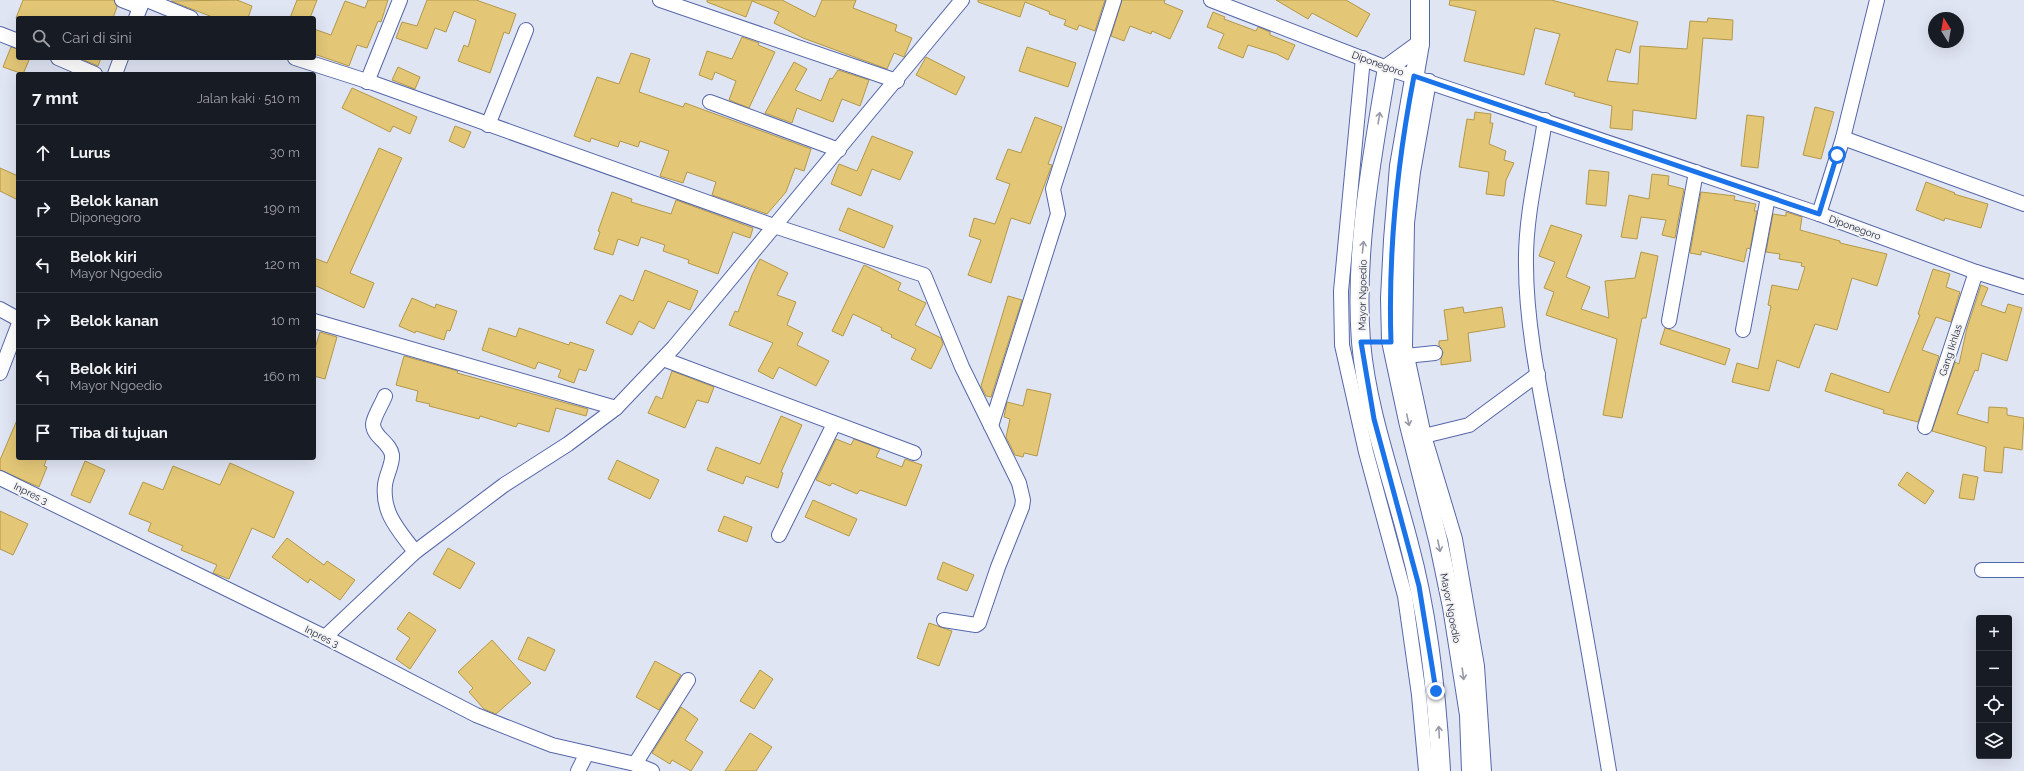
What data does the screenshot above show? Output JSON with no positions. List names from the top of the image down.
{
  "streets": {
    "street": [
      "Diponegoro",
      "Mayor Ngoedio",
      "Gang Ikhlas",
      "Inpres 3"
    ]
  },
  "crossings": [
    ["Diponegoro", "Mayor Ngoedio"],
    ["Diponegoro", "Gang Ikhlas"]
  ],
  "north": "top",
  "page": {
    "search": "Cari di sini",
    "heading": ["7 mnt", "Jalan kaki · 510 m"],
    "list": [
      ["Lurus", "30 m"],
      ["Belok kanan", "Diponegoro", "190 m"],
      ["Belok kiri", "Mayor Ngoedio", "120 m"],
      ["Belok kanan", "10 m"],
      ["Belok kiri", "Mayor Ngoedio", "160 m"],
      "Tiba di tujuan"
    ],
    "map_buttons": ["+", "−"]
  }
}
